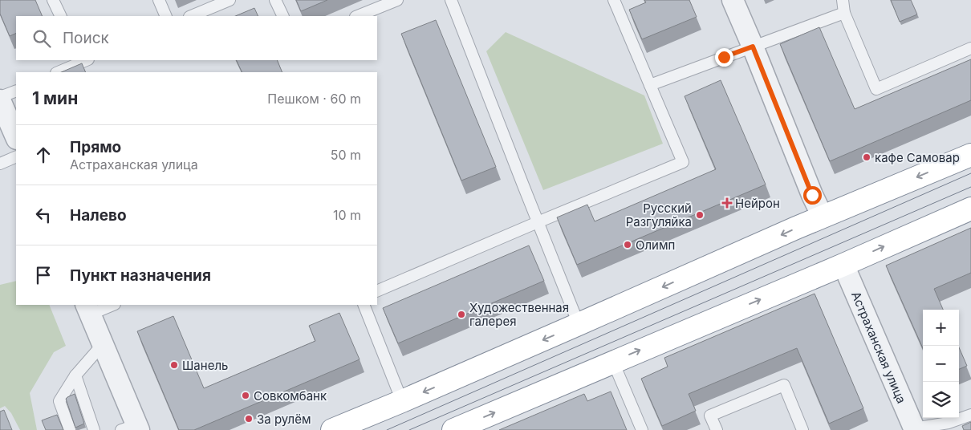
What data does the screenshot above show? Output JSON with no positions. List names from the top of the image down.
{
  "streets": {
    "street": ["Астраханская улица"]
  },
  "places": {
    "other": [
      "кафе Самовар",
      "Русский Разгуляйка",
      "Олимп",
      "Художественная галерея",
      "Шанель",
      "Совкомбанк",
      "За рулём"
    ],
    "health": ["Нейрон"]
  },
  "page": {
    "search": "Поиск",
    "heading": ["1 мин", "Пешком · 60 m"],
    "list": [
      ["Прямо", "Астраханская улица", "50 m"],
      ["Налево", "10 m"],
      "Пункт назначения"
    ],
    "map_buttons": ["+", "−"]
  }
}
